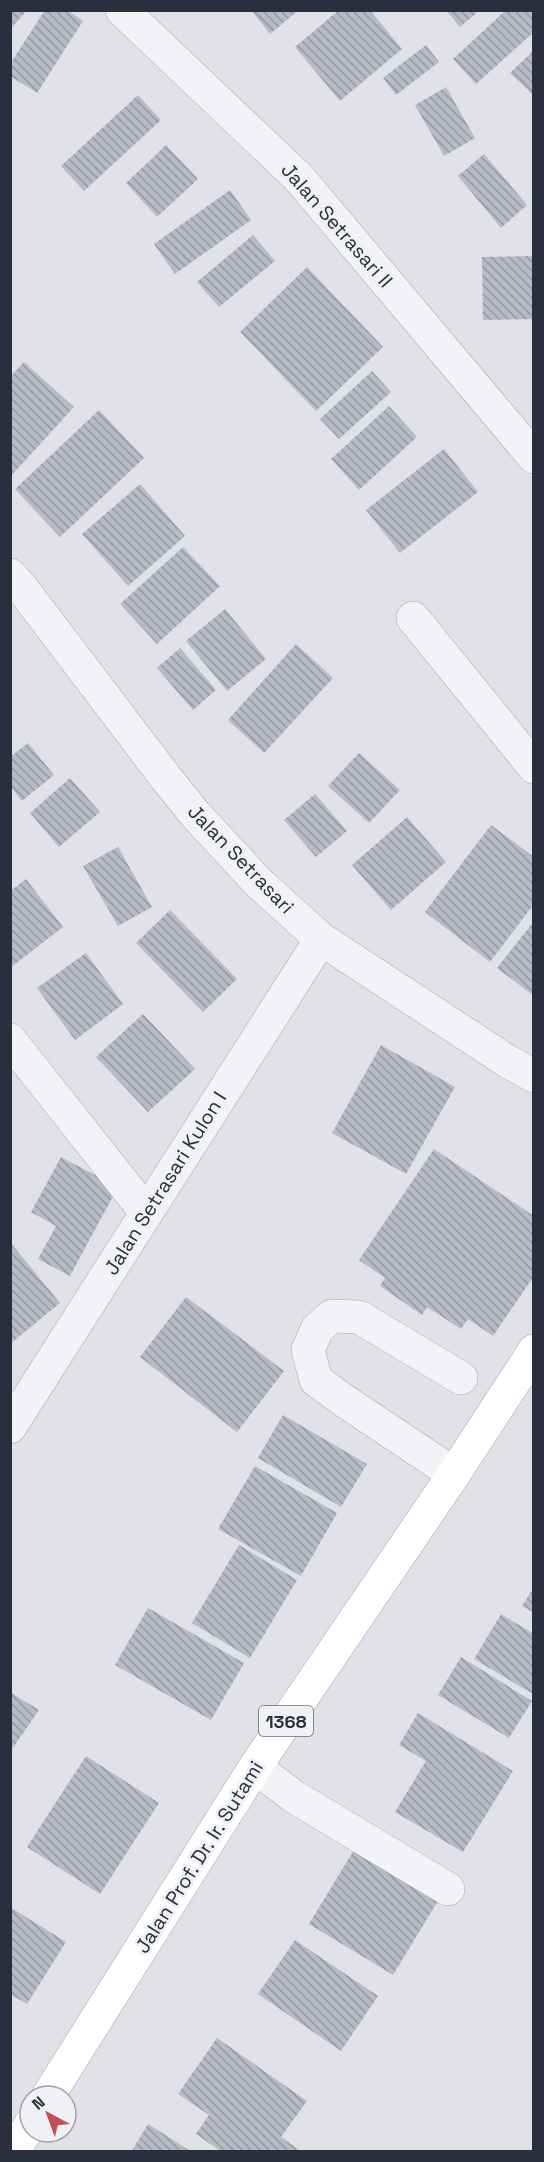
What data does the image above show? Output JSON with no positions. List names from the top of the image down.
{
  "streets": {
    "main road": ["1368", "Jalan Prof. Dr. Ir. Sutami"],
    "street": ["Jalan Setrasari II", "Jalan Setrasari", "Jalan Setrasari Kulon I"]
  },
  "crossings": [
    ["Jalan Setrasari", "Jalan Setrasari Kulon I"]
  ],
  "north": "top left"
}
